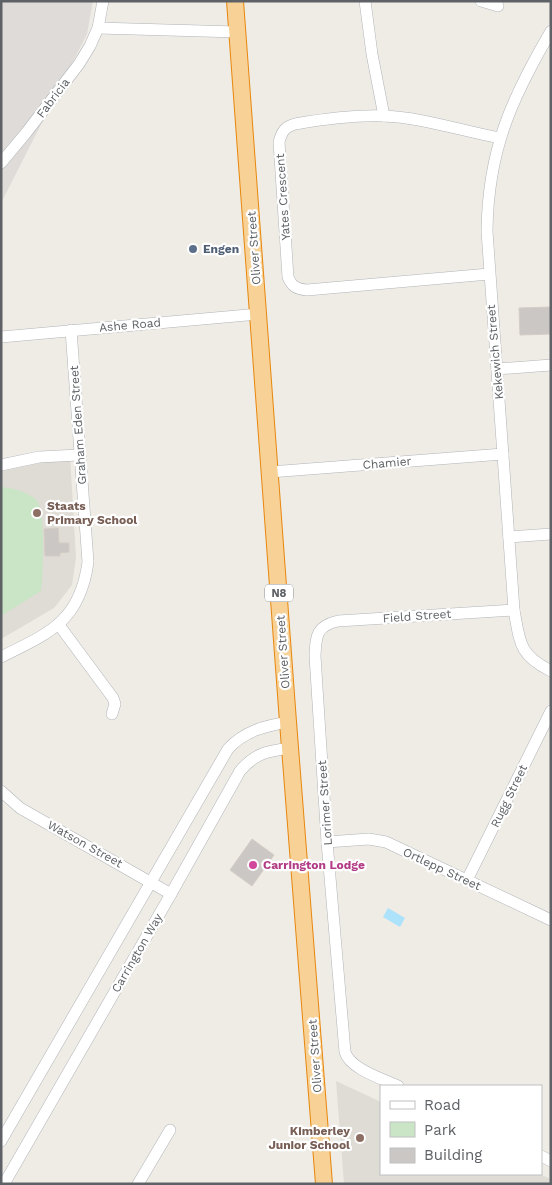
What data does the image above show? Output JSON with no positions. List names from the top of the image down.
{
  "streets": {
    "highway": ["Oliver Street", "N8"],
    "street": [
      "Fabricia",
      "Yates Crescent",
      "Ashe Road",
      "Kekewich Street",
      "Graham Eden Street",
      "Chamier",
      "Field Street",
      "Rugg Street",
      "Lorimer Street",
      "Watson Street",
      "Ortlepp Street",
      "Carrington Way"
    ]
  },
  "crossings": [
    ["Yates Crescent", "Kekewich Street"],
    ["Oliver Street", "Ashe Road"],
    ["Oliver Street", "Chamier"],
    ["Oliver Street", "Carrington Way"],
    ["Ashe Road", "Graham Eden Street"],
    ["Kekewich Street", "Chamier"],
    ["Kekewich Street", "Field Street"],
    ["Field Street", "Lorimer Street"],
    ["Rugg Street", "Ortlepp Street"],
    ["Lorimer Street", "Ortlepp Street"],
    ["Watson Street", "Carrington Way"]
  ],
  "places": [
    "Engen",
    "Staats Primary School",
    "Carrington Lodge",
    "Kimberley Junior School"
  ],
  "legend": ["Road", "Park", "Building"]
}
